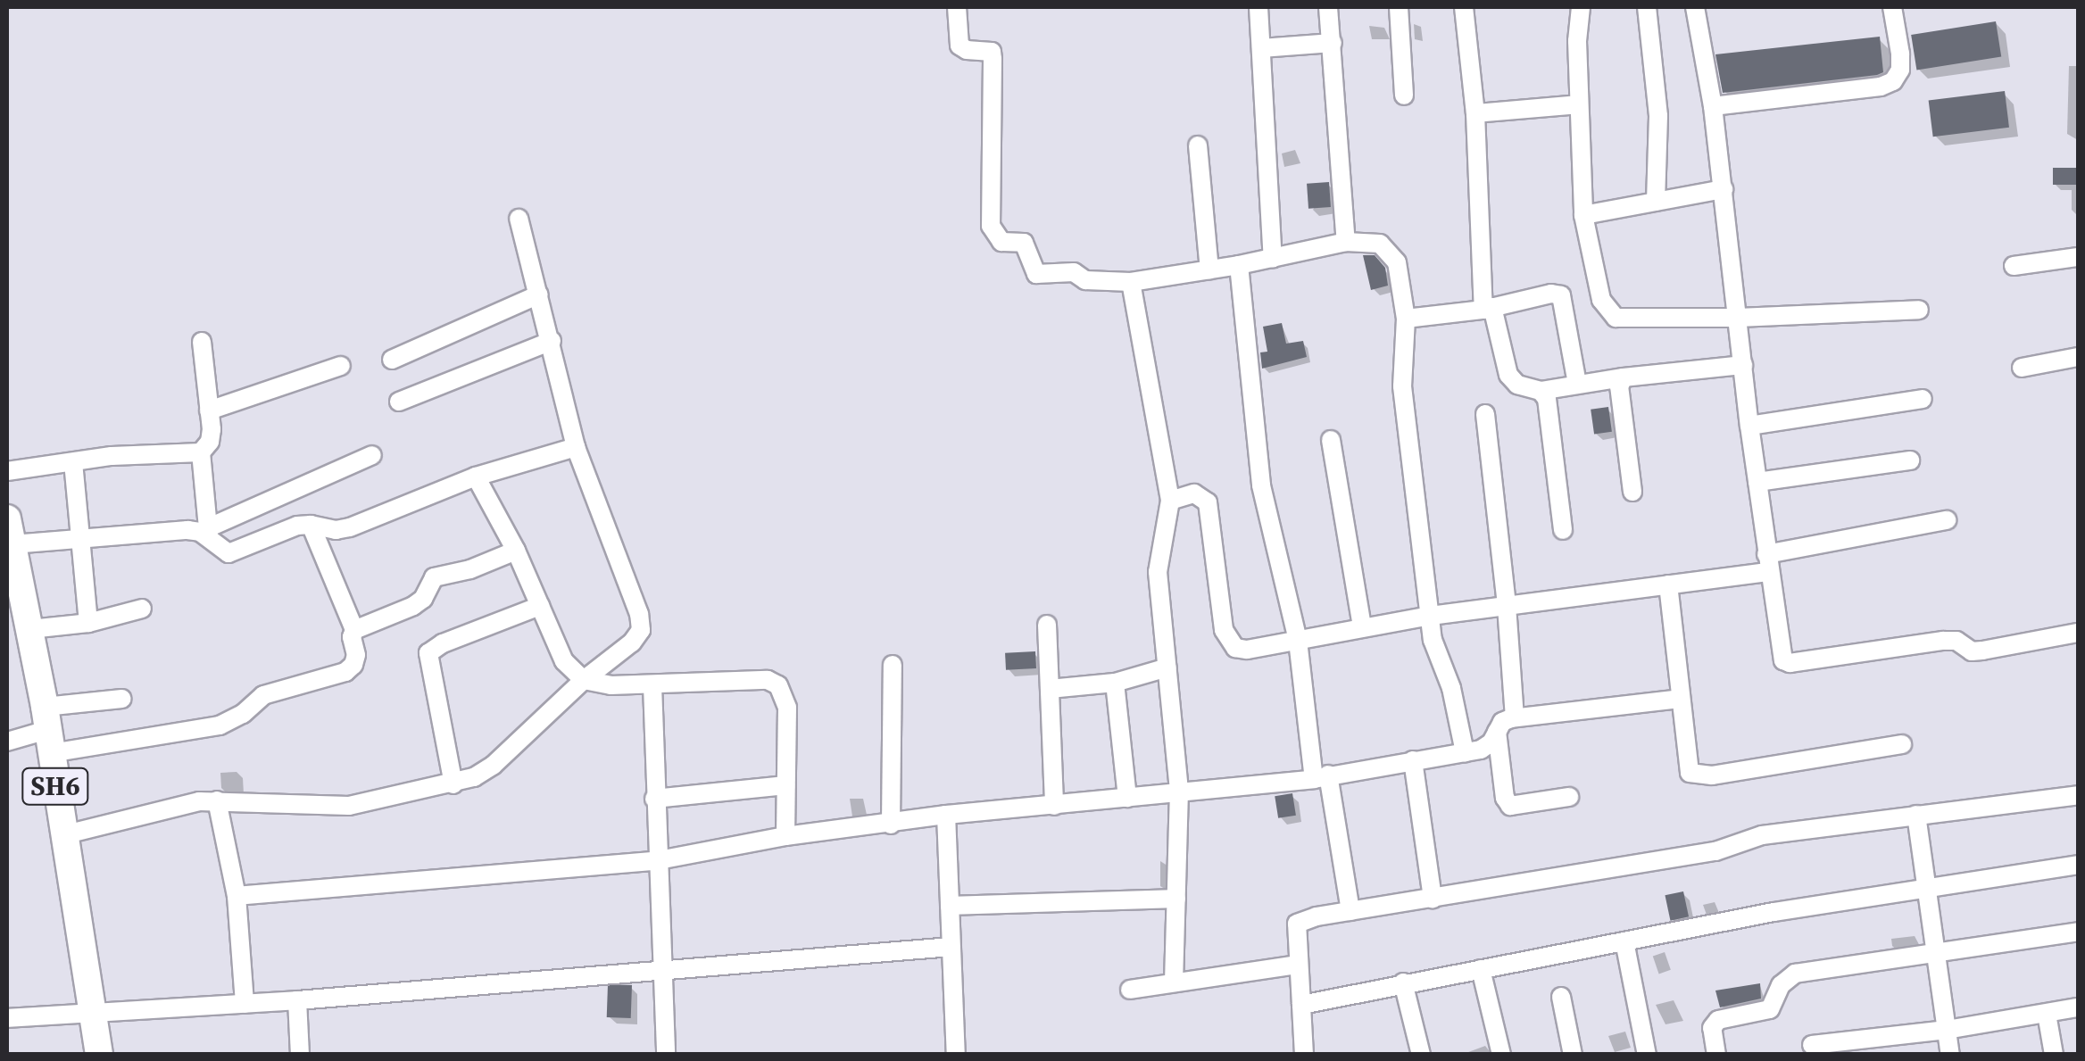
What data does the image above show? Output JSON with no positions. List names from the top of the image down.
{
  "streets": {
    "main road": ["SH6"]
  }
}
